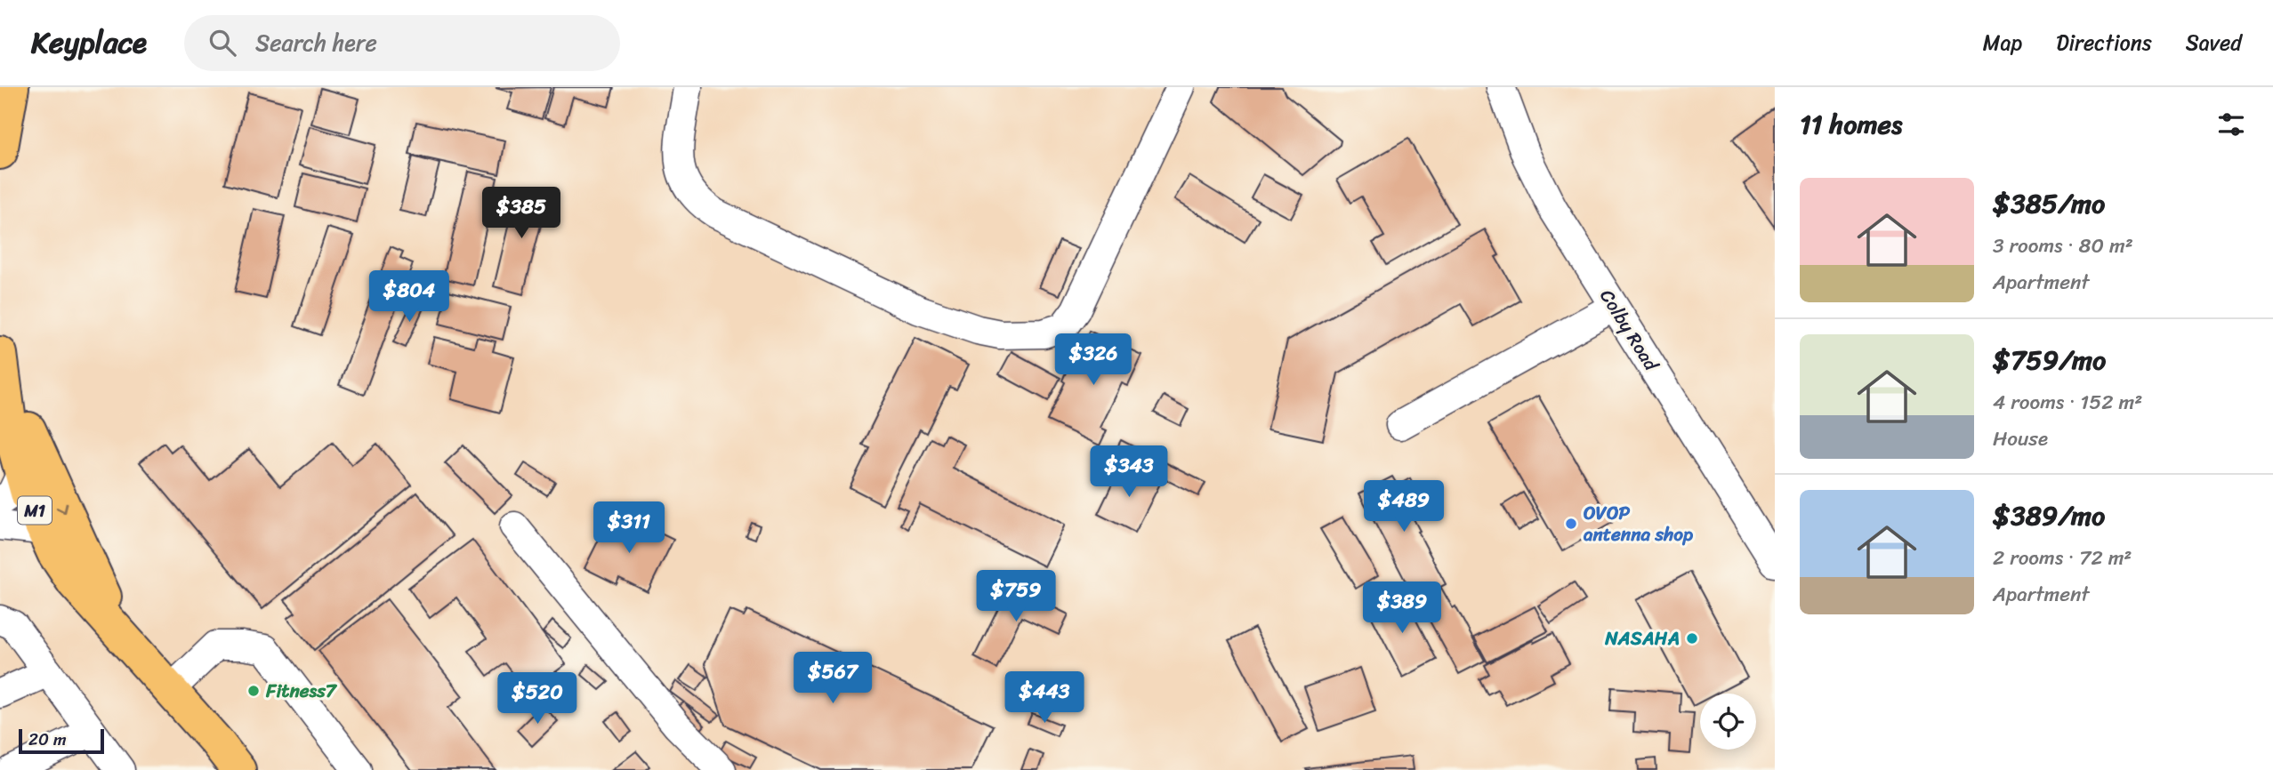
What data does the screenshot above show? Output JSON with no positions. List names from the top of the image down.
{
  "streets": {
    "highway": ["M1"],
    "street": ["Colby Road"]
  },
  "places": ["OVOP antenna shop", "NASAHA", "Fitness7"],
  "scale_bar": "20 m",
  "page": {
    "header": "Keyplace",
    "search": "Search here",
    "nav": ["Map", "Directions", "Saved"],
    "heading": "11 homes",
    "list": [
      {
        "name": "$385/mo",
        "note": "3 rooms · 80 m² · Apartment"
      },
      {
        "name": "$759/mo",
        "note": "4 rooms · 152 m² · House"
      },
      {
        "name": "$389/mo",
        "note": "2 rooms · 72 m² · Apartment"
      }
    ],
    "price": [
      "$385",
      "$804",
      "$326",
      "$343",
      "$489",
      "$311",
      "$759",
      "$389",
      "$567",
      "$443",
      "$520"
    ],
    "scale": "20 m"
  }
}
